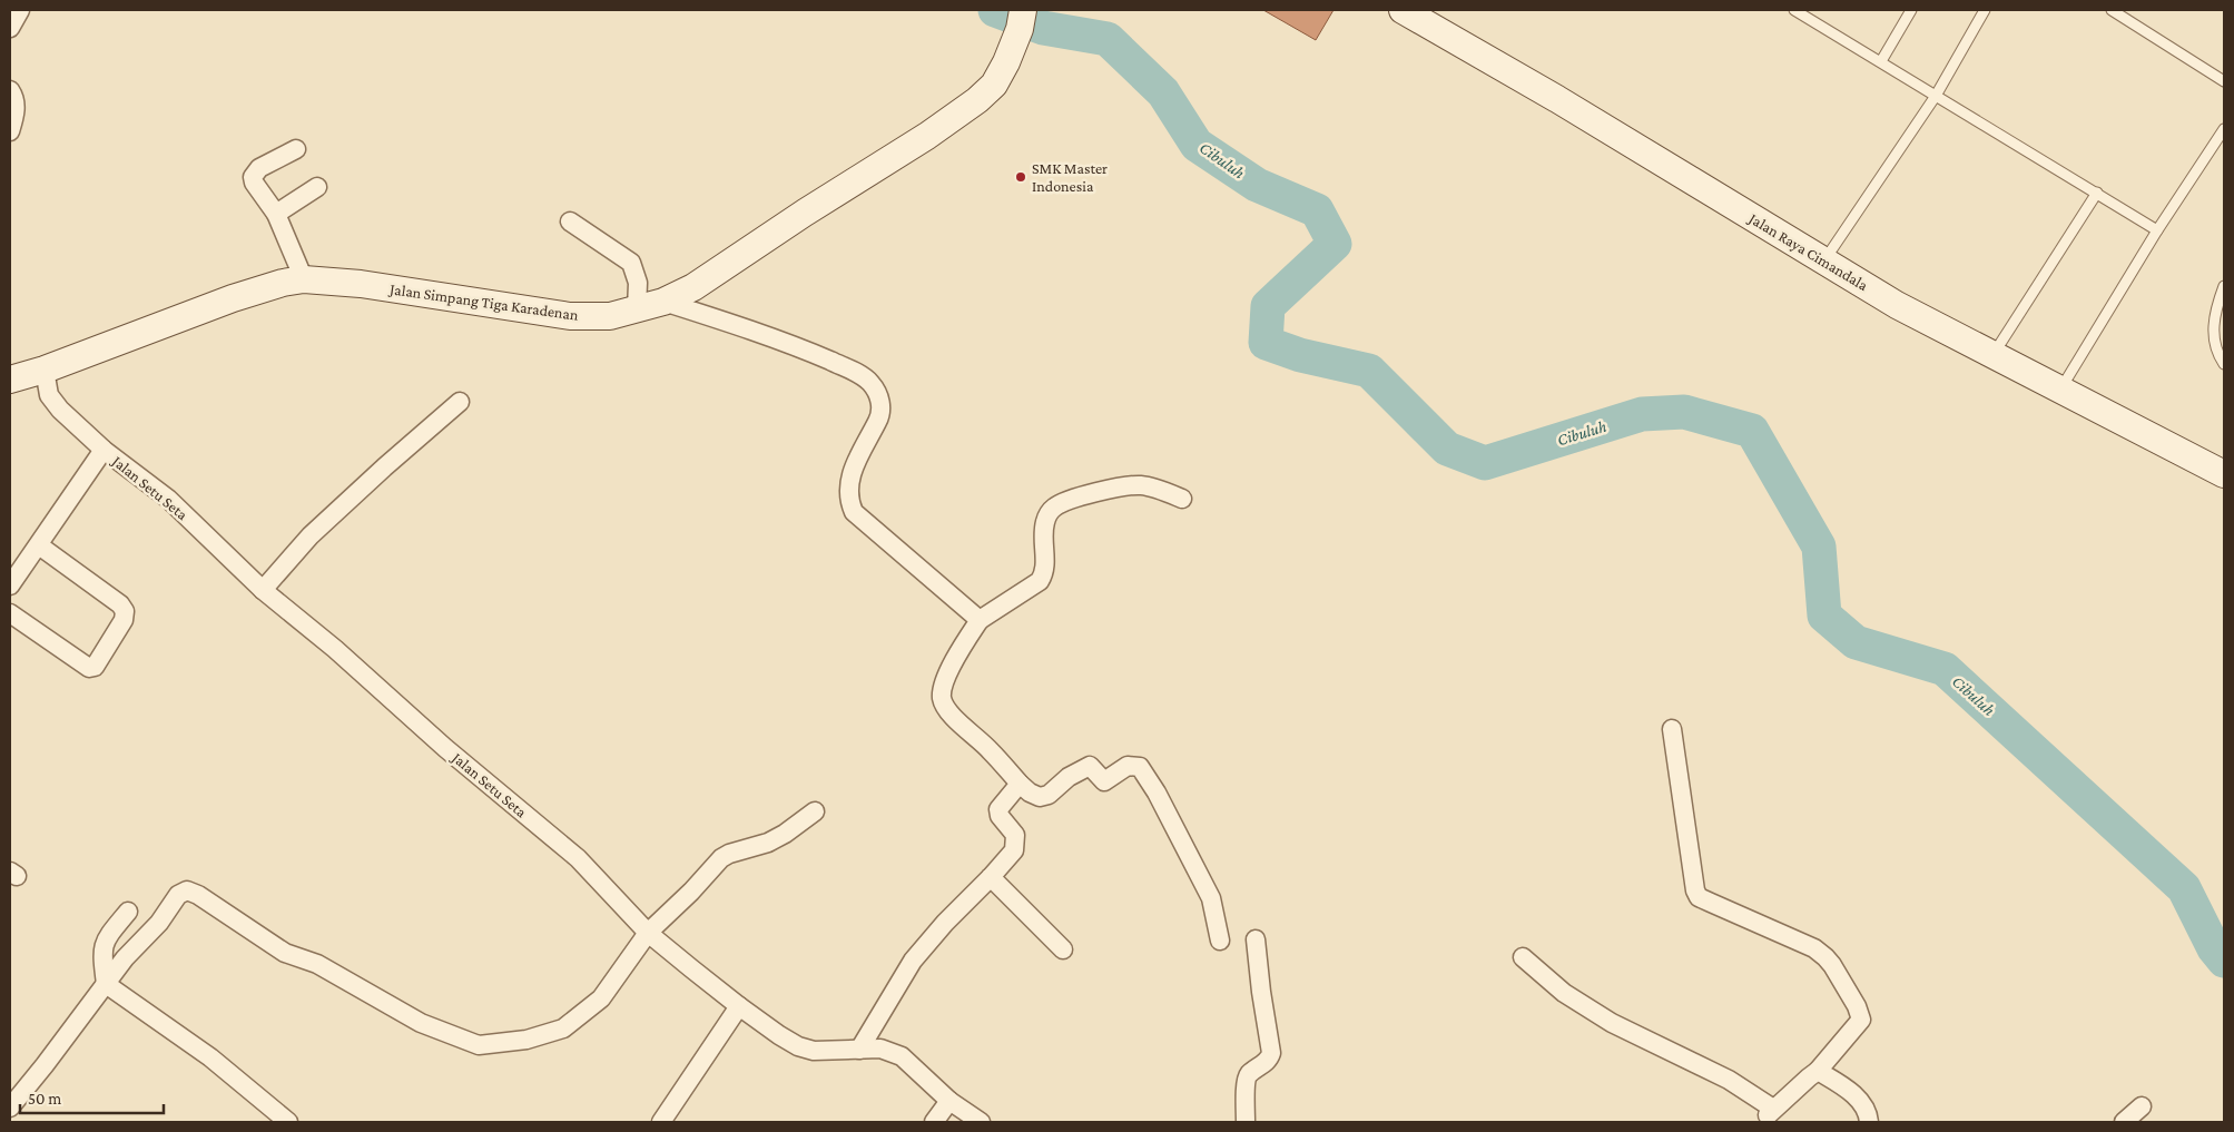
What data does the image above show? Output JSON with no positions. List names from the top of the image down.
{
  "streets": {
    "street": ["Jalan Raya Cimandala", "Jalan Simpang Tiga Karadenan", "Jalan Setu Seta"]
  },
  "crossings": [
    ["Jalan Simpang Tiga Karadenan", "Jalan Setu Seta"]
  ],
  "water": ["Cibuluh"],
  "places": ["SMK Master Indonesia"],
  "scale_bar": "50 m"
}
